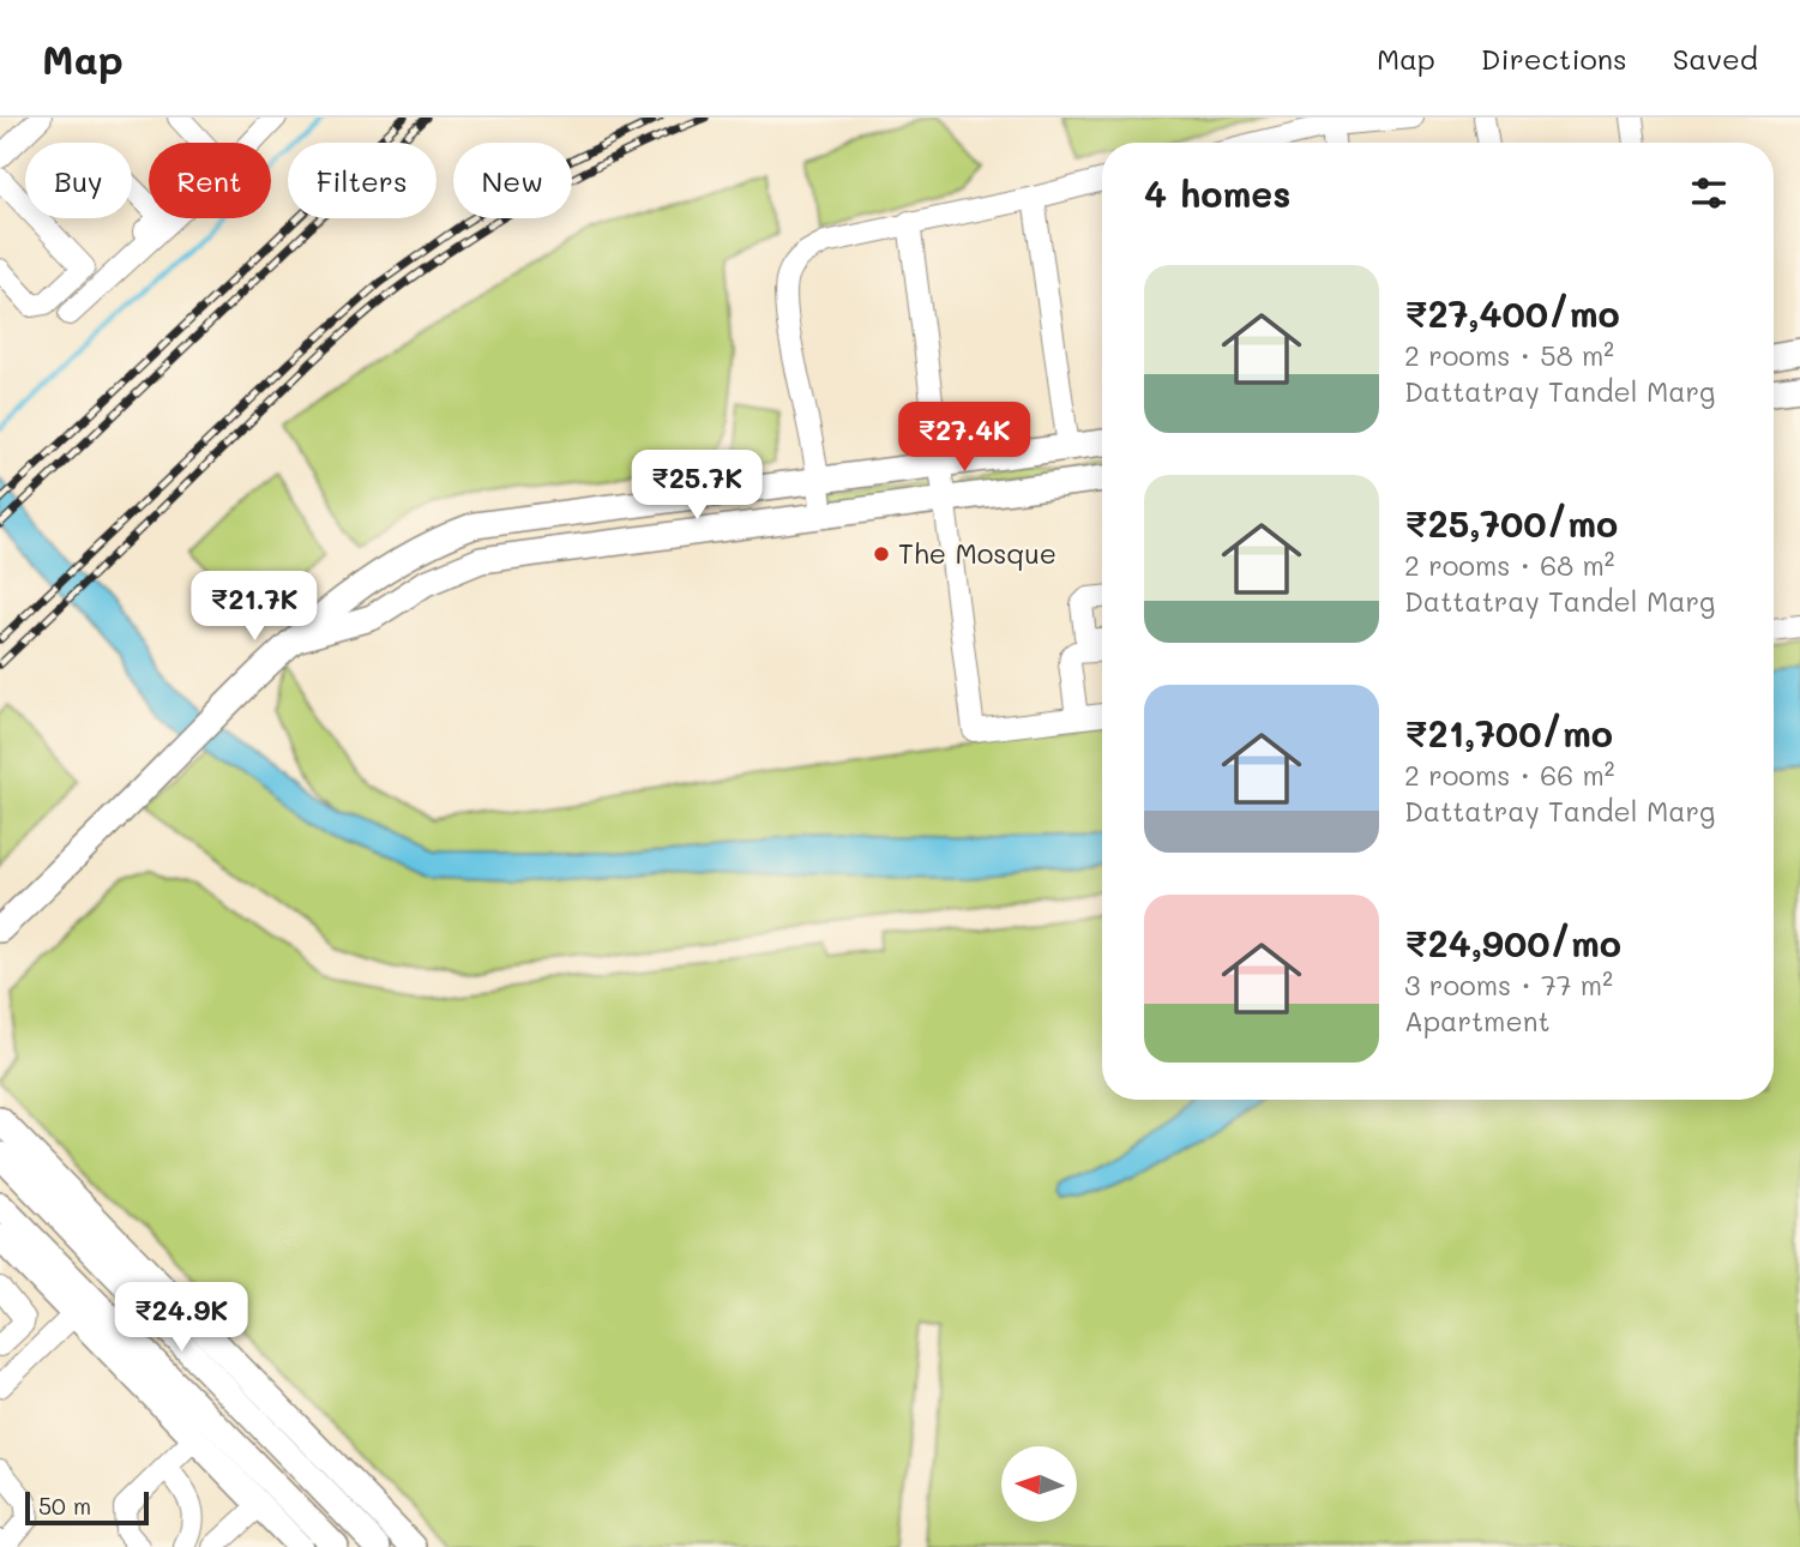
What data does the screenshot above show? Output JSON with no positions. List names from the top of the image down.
{
  "places": ["The Mosque"],
  "scale_bar": "50 m",
  "north": "left",
  "page": {
    "header": "Map",
    "nav": ["Map", "Directions", "Saved"],
    "chip": [
      "Buy",
      "Rent",
      "Filters",
      "New"
    ],
    "heading": "4 homes",
    "list": [
      {
        "name": "₹27,400/mo",
        "note": "2 rooms · 58 m² · Dattatray Tandel Marg"
      },
      {
        "name": "₹25,700/mo",
        "note": "2 rooms · 68 m² · Dattatray Tandel Marg"
      },
      {
        "name": "₹21,700/mo",
        "note": "2 rooms · 66 m² · Dattatray Tandel Marg"
      },
      {
        "name": "₹24,900/mo",
        "note": "3 rooms · 77 m² · Apartment"
      }
    ],
    "price": [
      "₹27.4K",
      "₹25.7K",
      "₹21.7K",
      "₹24.9K"
    ],
    "scale": "50 m"
  }
}
